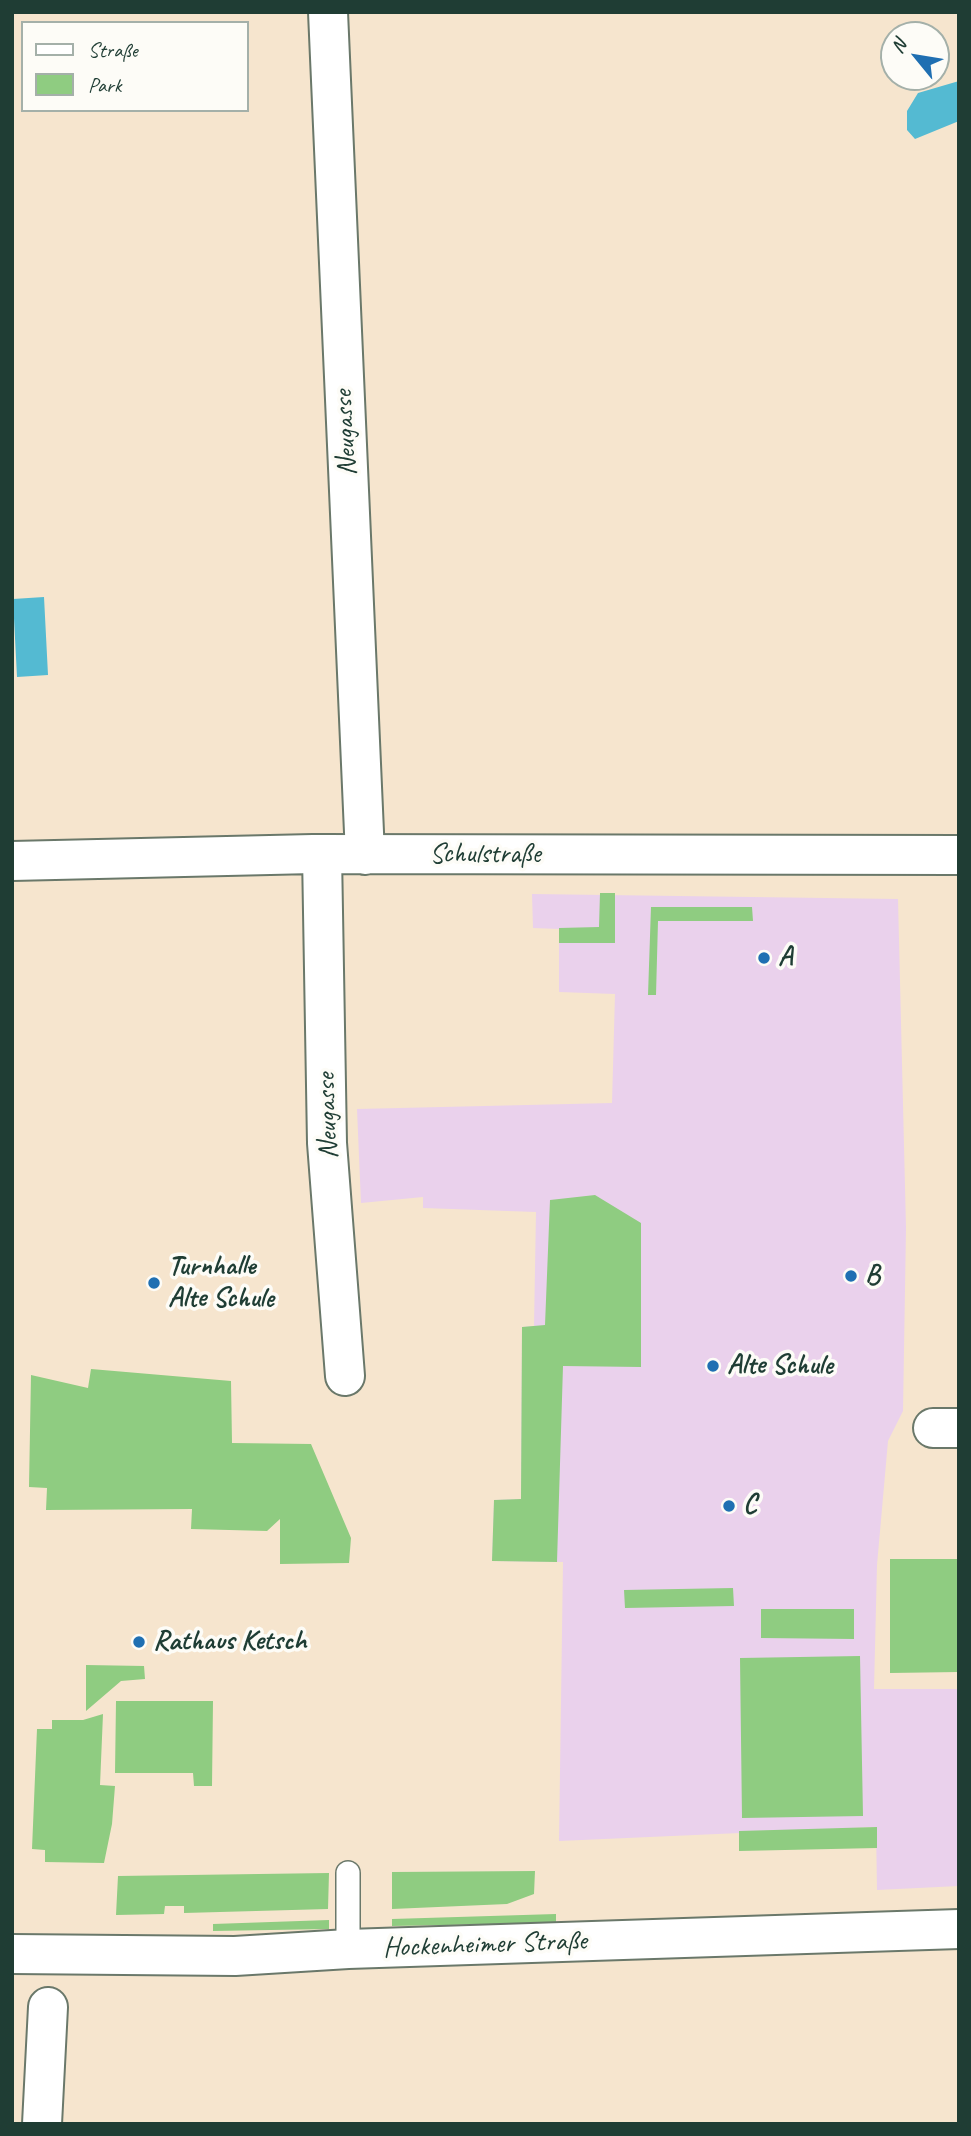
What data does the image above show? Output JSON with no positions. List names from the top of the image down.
{
  "streets": {
    "street": ["Neugasse", "Schulstraße", "Hockenheimer Straße"]
  },
  "crossings": [
    ["Neugasse", "Schulstraße"]
  ],
  "places": [
    "A",
    "B",
    "Turnhalle Alte Schule",
    "Alte Schule",
    "C",
    "Rathaus Ketsch"
  ],
  "legend": ["Straße", "Park"],
  "north": "top left"
}
